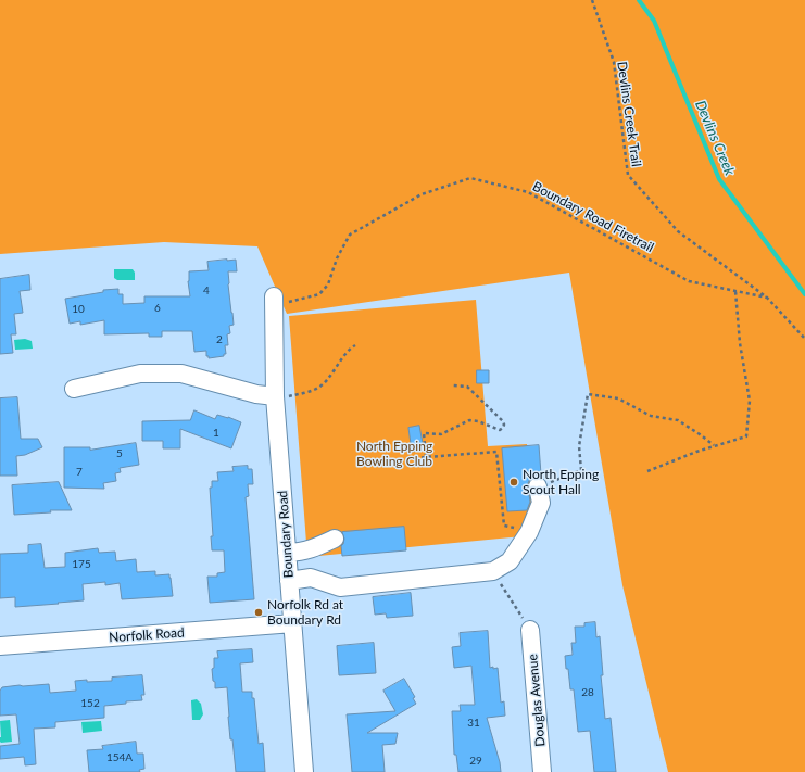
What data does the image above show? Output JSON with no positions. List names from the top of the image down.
{
  "streets": {
    "street": ["Boundary Road", "Norfolk Road", "Douglas Avenue"],
    "path": ["Devlins Creek Trail", "Boundary Road Firetrail"]
  },
  "crossings": [
    ["Devlins Creek Trail", "Boundary Road Firetrail"],
    ["Boundary Road Firetrail", "Boundary Road"],
    ["Boundary Road", "Norfolk Road"]
  ],
  "water": ["Devlins Creek"],
  "parks": ["North Epping Bowling Club"],
  "places": ["North Epping Scout Hall", "Norfolk Rd at Boundary Rd"],
  "house_numbers": [
    "4",
    "6",
    "10",
    "2",
    "1",
    "5",
    "7",
    "175",
    "28",
    "152",
    "31",
    "154A",
    "29"
  ]
}
